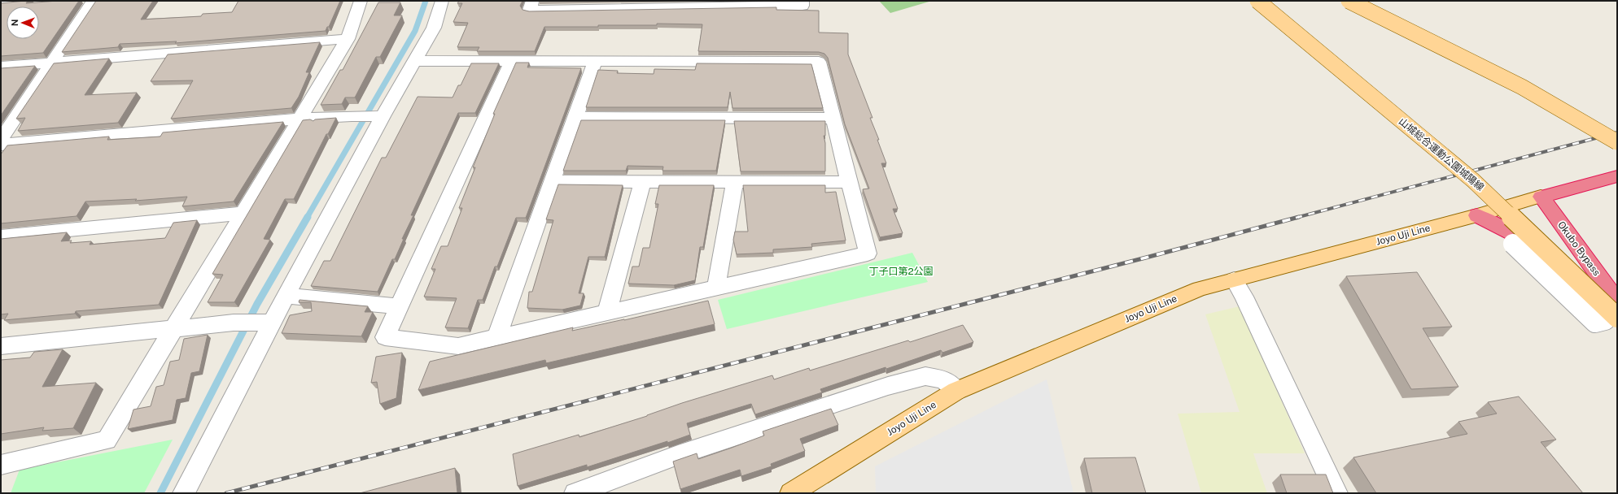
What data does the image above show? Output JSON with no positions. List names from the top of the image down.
{
  "streets": {
    "highway": ["Okubo Bypass"],
    "main road": ["山城総合運動公園城陽線", "Joyo Uji Line"]
  },
  "crossings": [
    ["Joyo Uji Line", "Okubo Bypass"]
  ],
  "parks": ["丁子口第2公園"],
  "north": "left"
}
